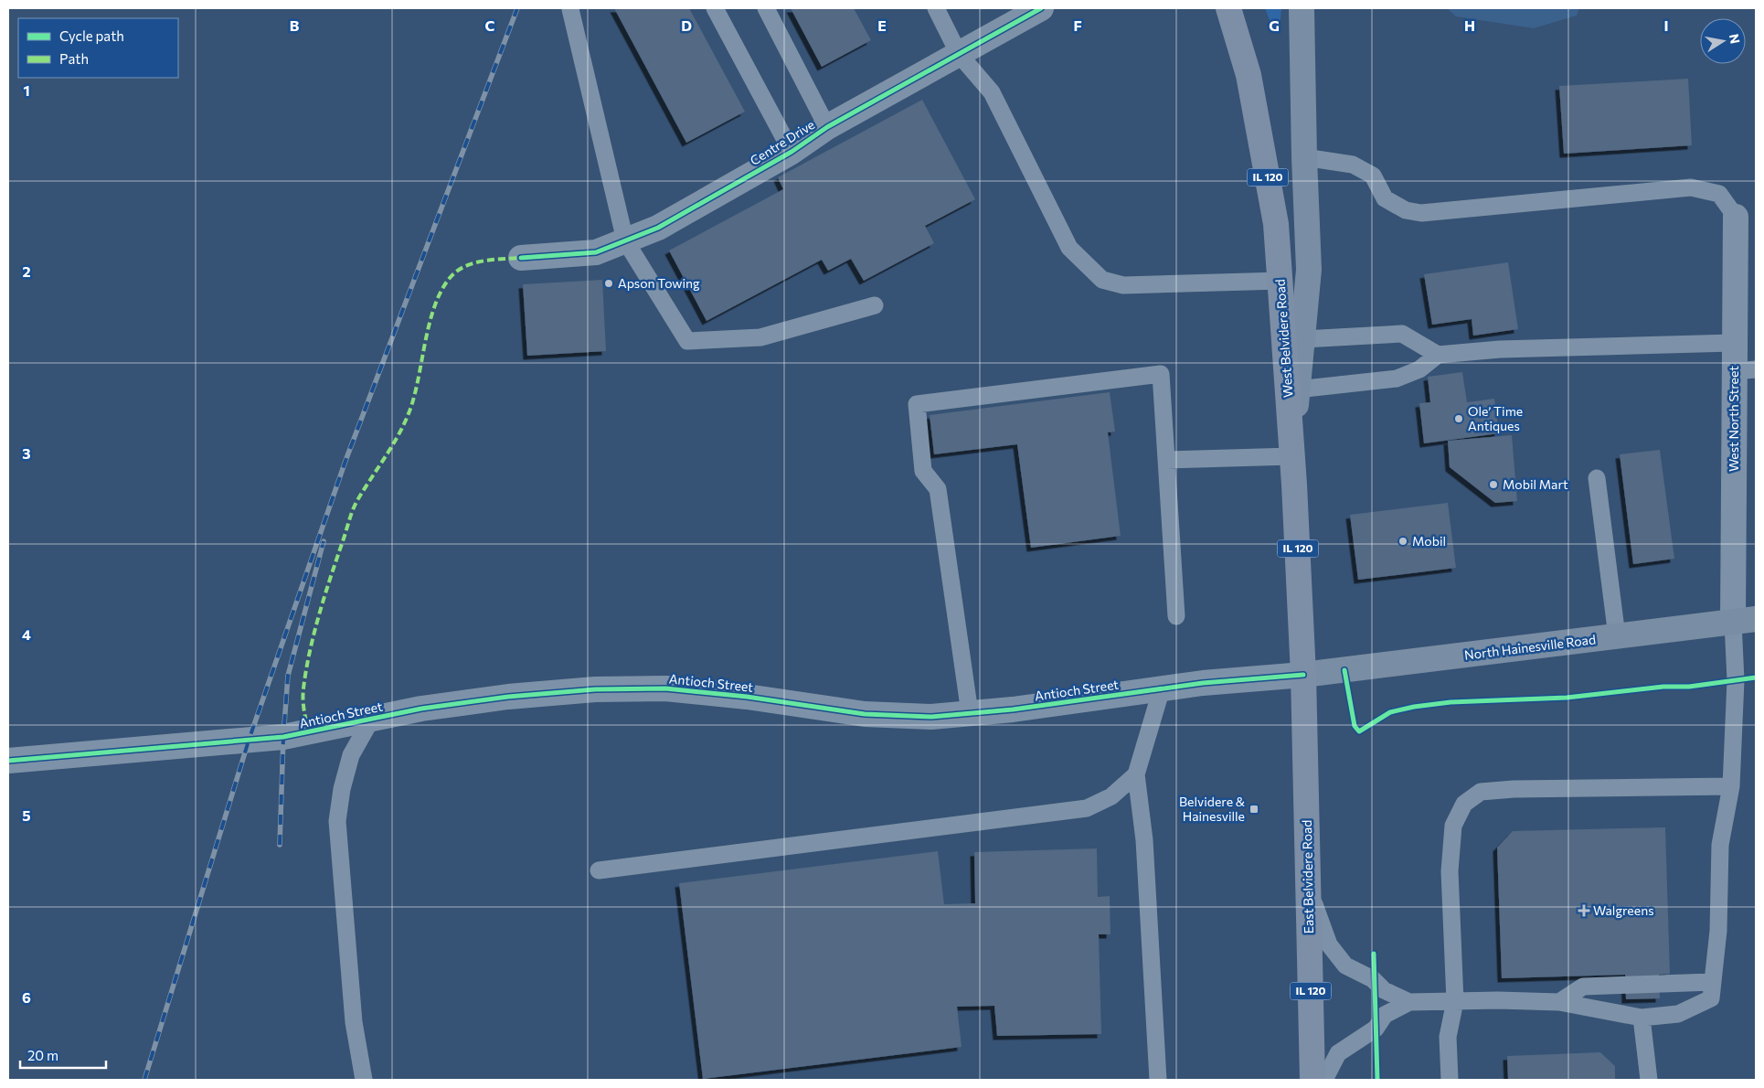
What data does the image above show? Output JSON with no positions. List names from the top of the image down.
{
  "streets": {
    "main road": [
      "IL 120",
      "West Belvidere Road",
      "North Hainesville Road",
      "East Belvidere Road"
    ],
    "street": ["Centre Drive", "West North Street", "Antioch Street"]
  },
  "crossings": [
    ["West Belvidere Road", "North Hainesville Road"],
    ["West Belvidere Road", "Antioch Street"],
    ["West Belvidere Road", "East Belvidere Road"],
    ["West North Street", "North Hainesville Road"],
    ["North Hainesville Road", "Antioch Street"],
    ["North Hainesville Road", "East Belvidere Road"],
    ["Antioch Street", "East Belvidere Road"]
  ],
  "places": {
    "other": [
      "Apson Towing",
      "Ole’ Time Antiques",
      "Mobil Mart",
      "Mobil"
    ],
    "transit": ["Belvidere & Hainesville"],
    "health": ["Walgreens"]
  },
  "legend": ["Cycle path", "Path"],
  "scale_bar": "20 m",
  "north": "right",
  "grid": {
    "columns": [
      "B",
      "C",
      "D",
      "E",
      "F",
      "G",
      "H",
      "I"
    ],
    "rows": [
      "1",
      "2",
      "3",
      "4",
      "5",
      "6"
    ]
  }
}
